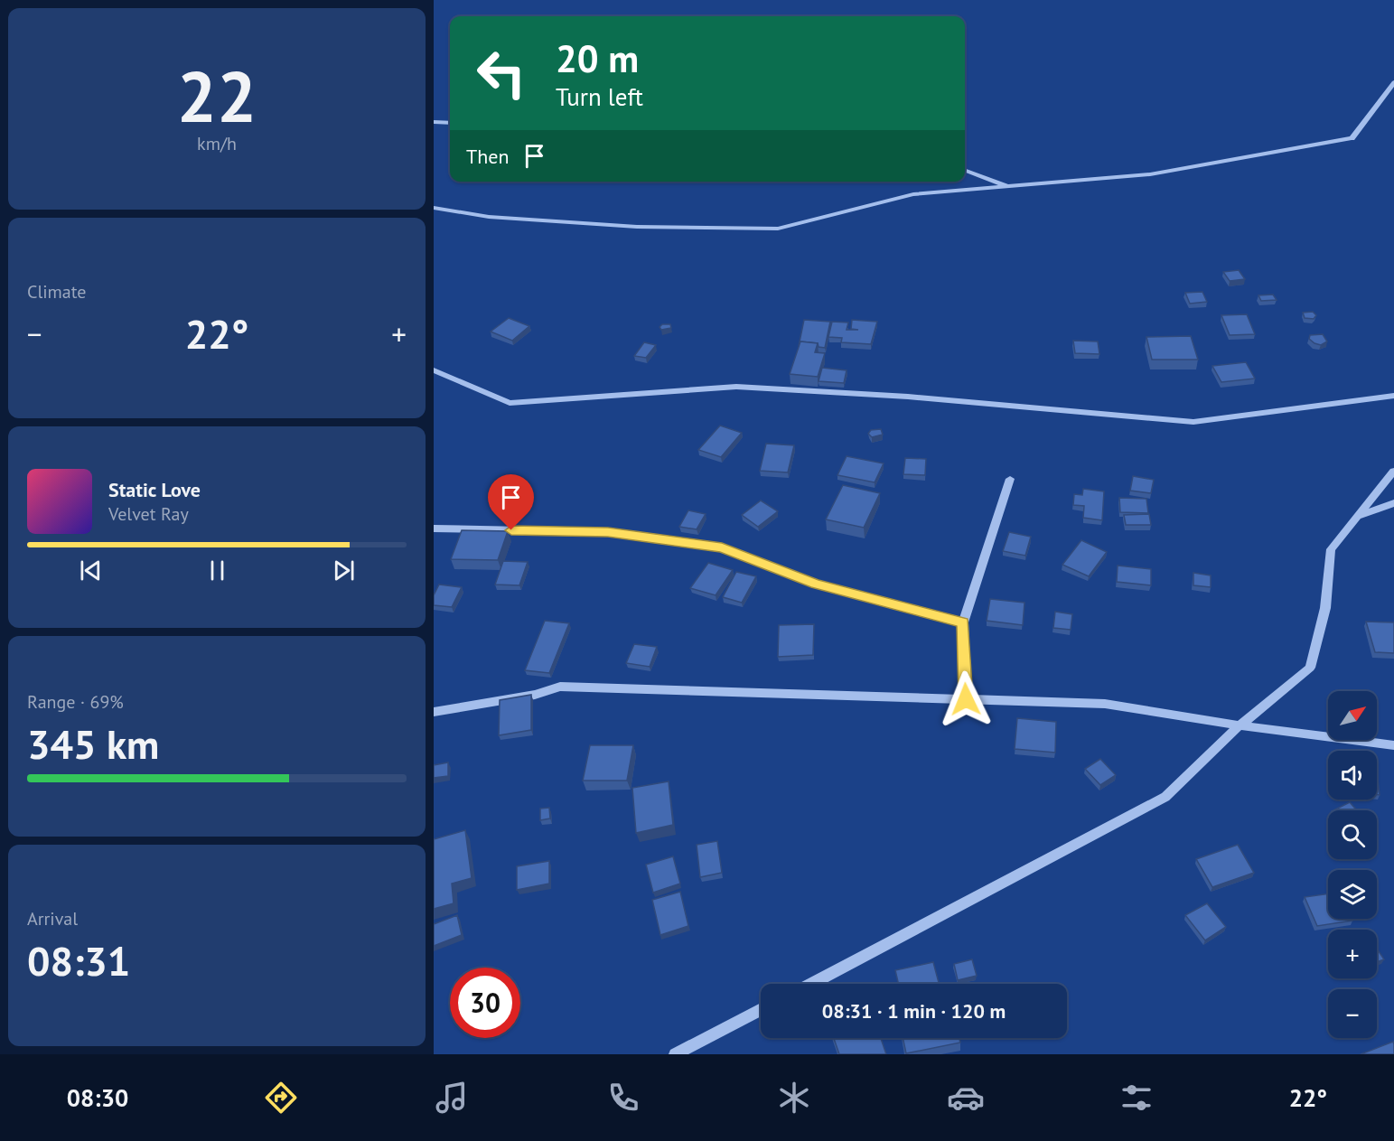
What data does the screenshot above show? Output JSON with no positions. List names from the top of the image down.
{
  "north": "top right",
  "page": {
    "tile": [
      ["22", "km/h"],
      "Climate",
      ["Range · 69%", "345 km"],
      ["Arrival", "08:31"]
    ],
    "turn": ["20 m", "Turn left"],
    "then": "Then",
    "heat": ["−", "22°", "+"],
    "song": ["Static Love", "Velvet Ray"],
    "map_buttons": ["+", "−"],
    "limit": "30",
    "trip": "08:31 · 1 min · 120 m",
    "tabs": ["08:30", "22°"]
  }
}
